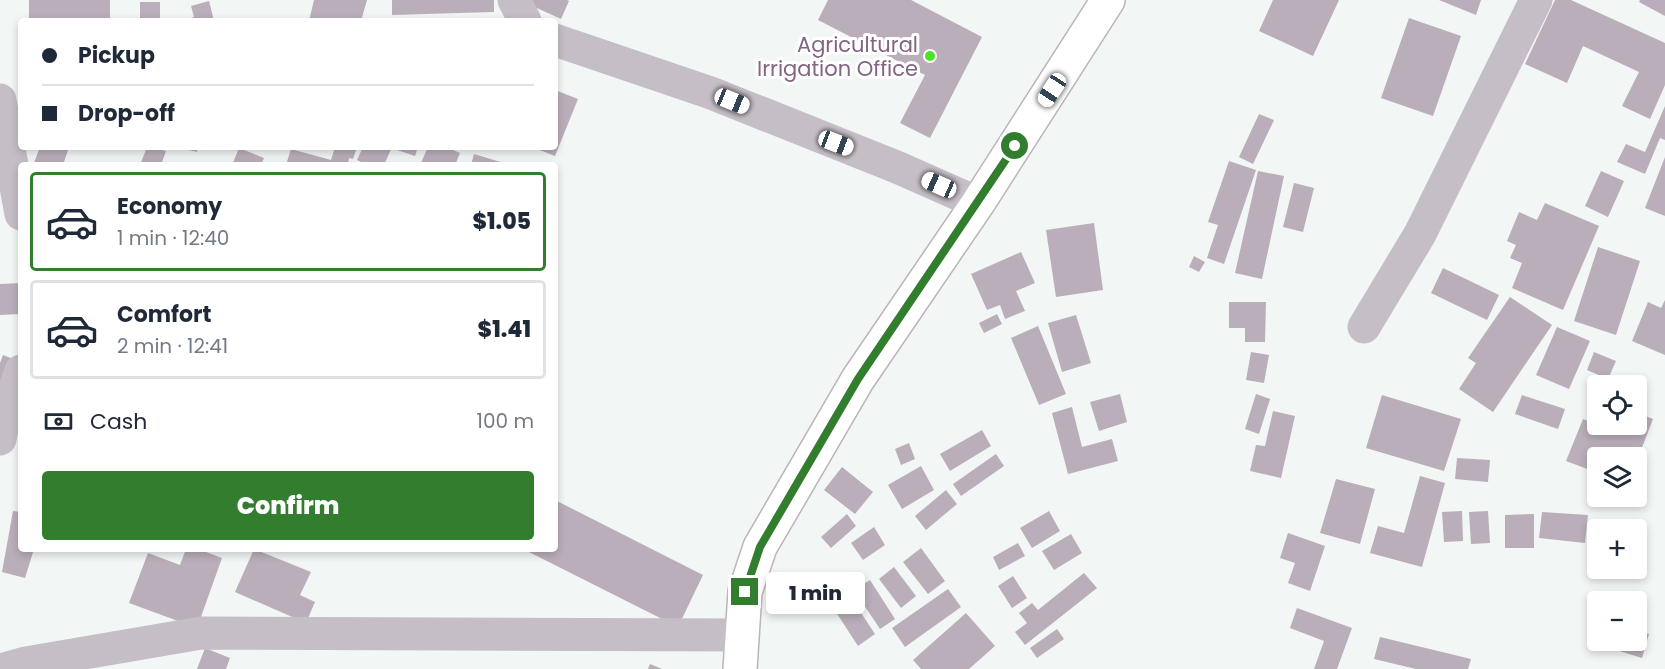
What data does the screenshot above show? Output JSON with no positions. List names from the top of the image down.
{
  "places": ["Agricultural Irrigation Office"],
  "page": {
    "banner": ["Pickup", "Drop-off"],
    "list": [
      {
        "name": "Economy",
        "note": "1 min · 12:40",
        "value": "$1.05"
      },
      {
        "name": "Comfort",
        "note": "2 min · 12:41",
        "value": "$1.41"
      }
    ],
    "map_buttons": ["+", "−"],
    "pay": ["Cash", "100 m"],
    "buttons": "Confirm",
    "bubble": "1 min"
  }
}
